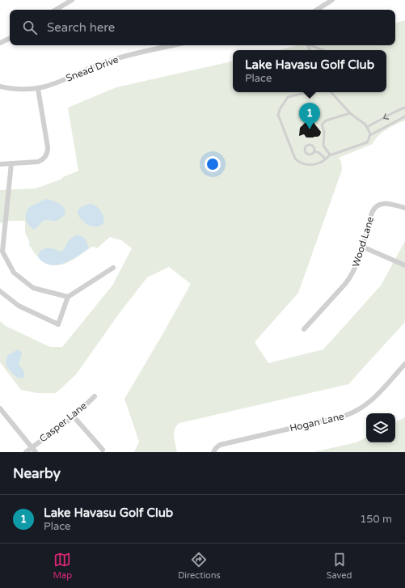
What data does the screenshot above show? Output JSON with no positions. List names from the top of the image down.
{
  "streets": {
    "street": [
      "Snead Drive",
      "Wood Lane",
      "Casper Lane",
      "Hogan Lane"
    ]
  },
  "page": {
    "search": "Search here",
    "popup": ["Lake Havasu Golf Club", "Place"],
    "pins": "1",
    "heading": "Nearby",
    "list": [
      {
        "mark": "1",
        "name": "Lake Havasu Golf Club",
        "note": "Place",
        "value": "150 m"
      }
    ],
    "nav": ["Map", "Directions", "Saved"]
  }
}
